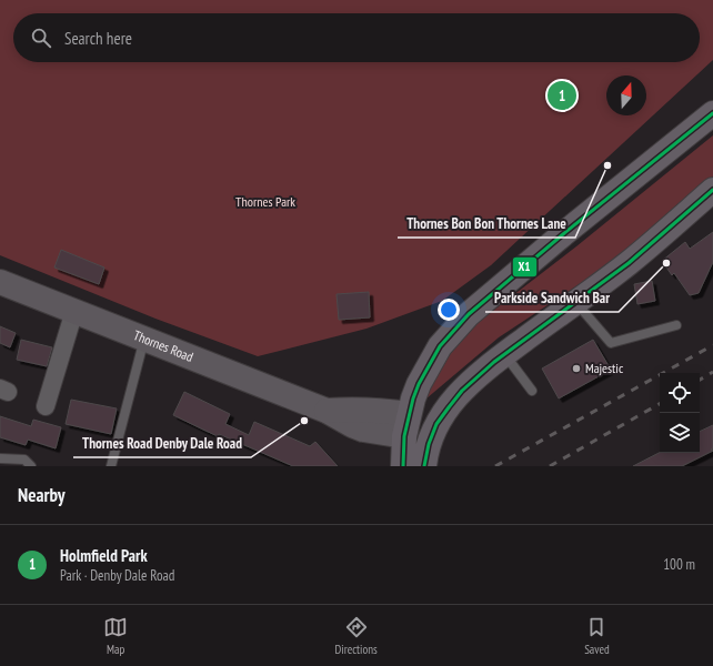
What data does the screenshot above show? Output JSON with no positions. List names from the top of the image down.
{
  "streets": {
    "main road": ["Thornes Road"]
  },
  "parks": ["Thornes Park"],
  "places": [
    "Thornes Bon Bon Thornes Lane",
    "Parkside Sandwich Bar",
    "Majestic",
    "Thornes Road Denby Dale Road"
  ],
  "lines": ["transit line X1"],
  "north": "top",
  "page": {
    "search": "Search here",
    "pins": "1",
    "heading": "Nearby",
    "list": [
      {
        "mark": "1",
        "name": "Holmfield Park",
        "note": "Park · Denby Dale Road",
        "value": "100 m"
      }
    ],
    "nav": ["Map", "Directions", "Saved"]
  }
}
